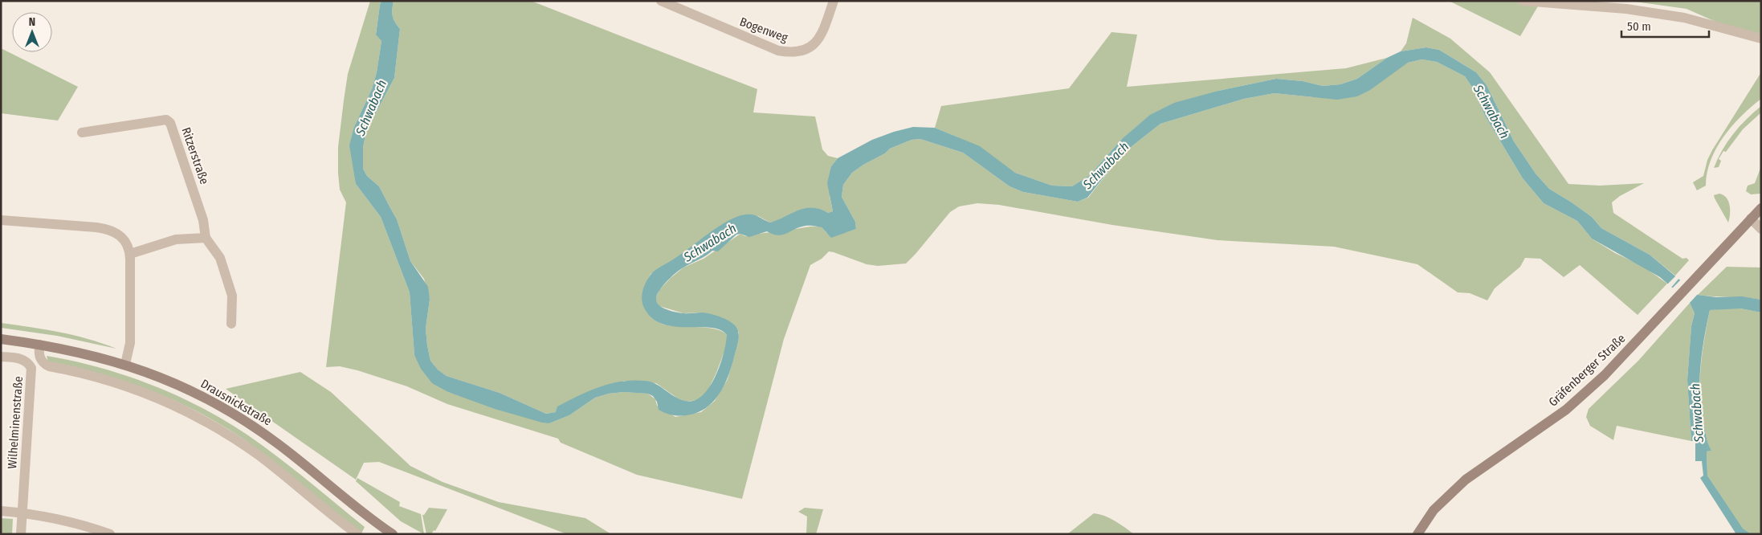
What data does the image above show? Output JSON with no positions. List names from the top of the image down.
{
  "streets": {
    "main road": ["Gräfenberger Straße", "Drausnickstraße"],
    "street": ["Bogenweg", "Ritzerstraße", "Wilhelminenstraße"]
  },
  "water": ["Schwabach"],
  "scale_bar": "50 m",
  "north": "top"
}
